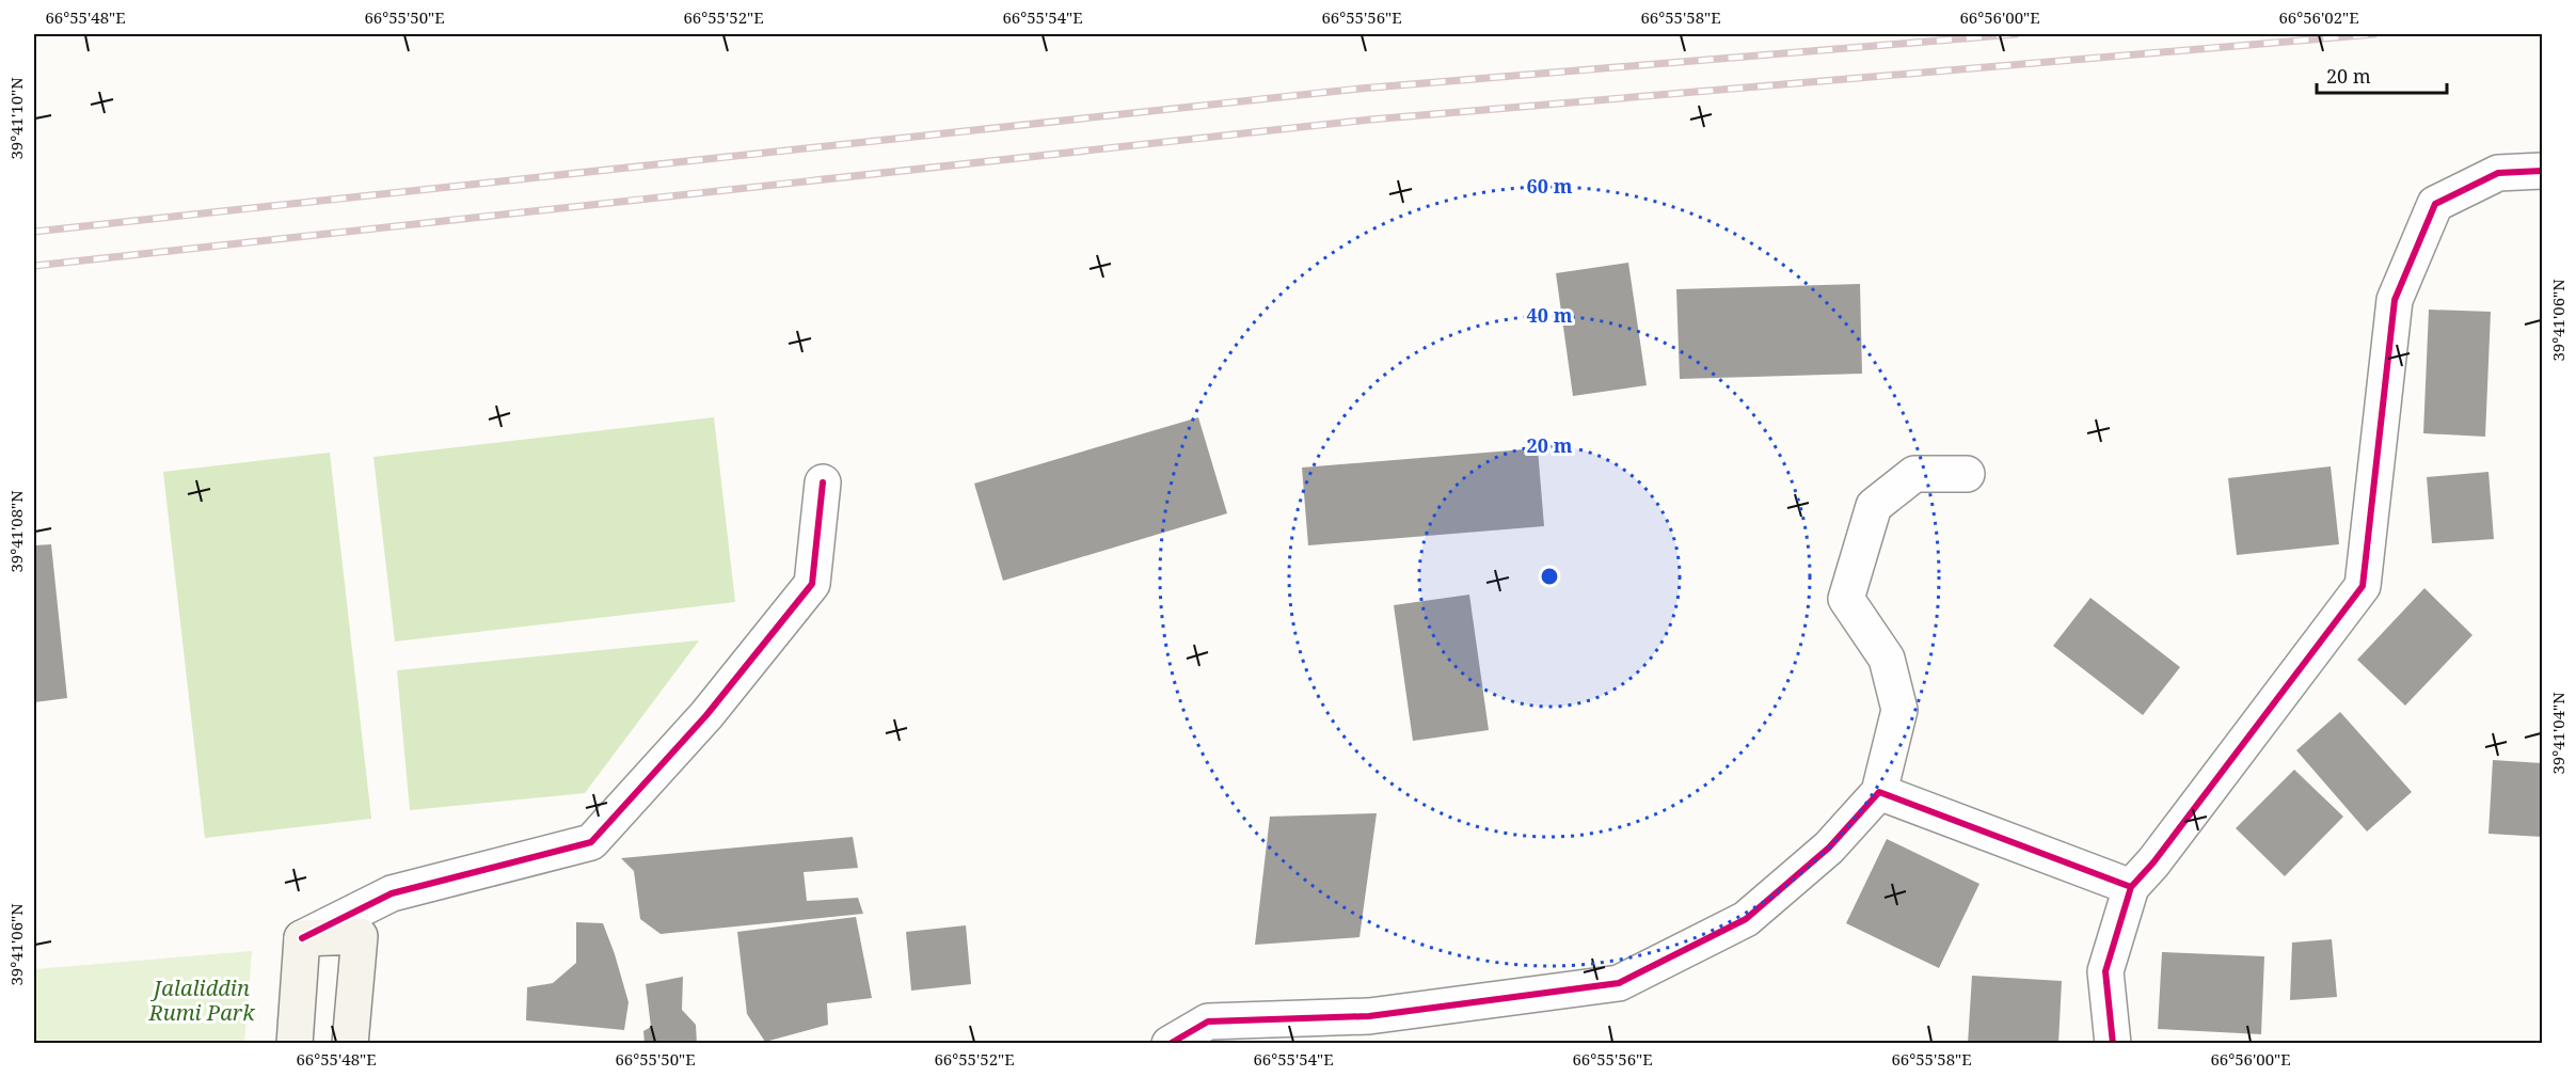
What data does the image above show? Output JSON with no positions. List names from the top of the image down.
{
  "parks": ["Jalaliddin Rumi Park"],
  "scale_bar": "20 m",
  "coordinates": [
    "66°55'48\"E",
    "66°55'50\"E",
    "66°55'52\"E",
    "66°55'54\"E",
    "66°55'56\"E",
    "66°55'58\"E",
    "66°56'00\"E",
    "66°56'02\"E",
    "39°41'10\"N",
    "39°41'06\"N",
    "39°41'08\"N",
    "39°41'04\"N"
  ],
  "rings": ["60 m", "40 m", "20 m"]
}
